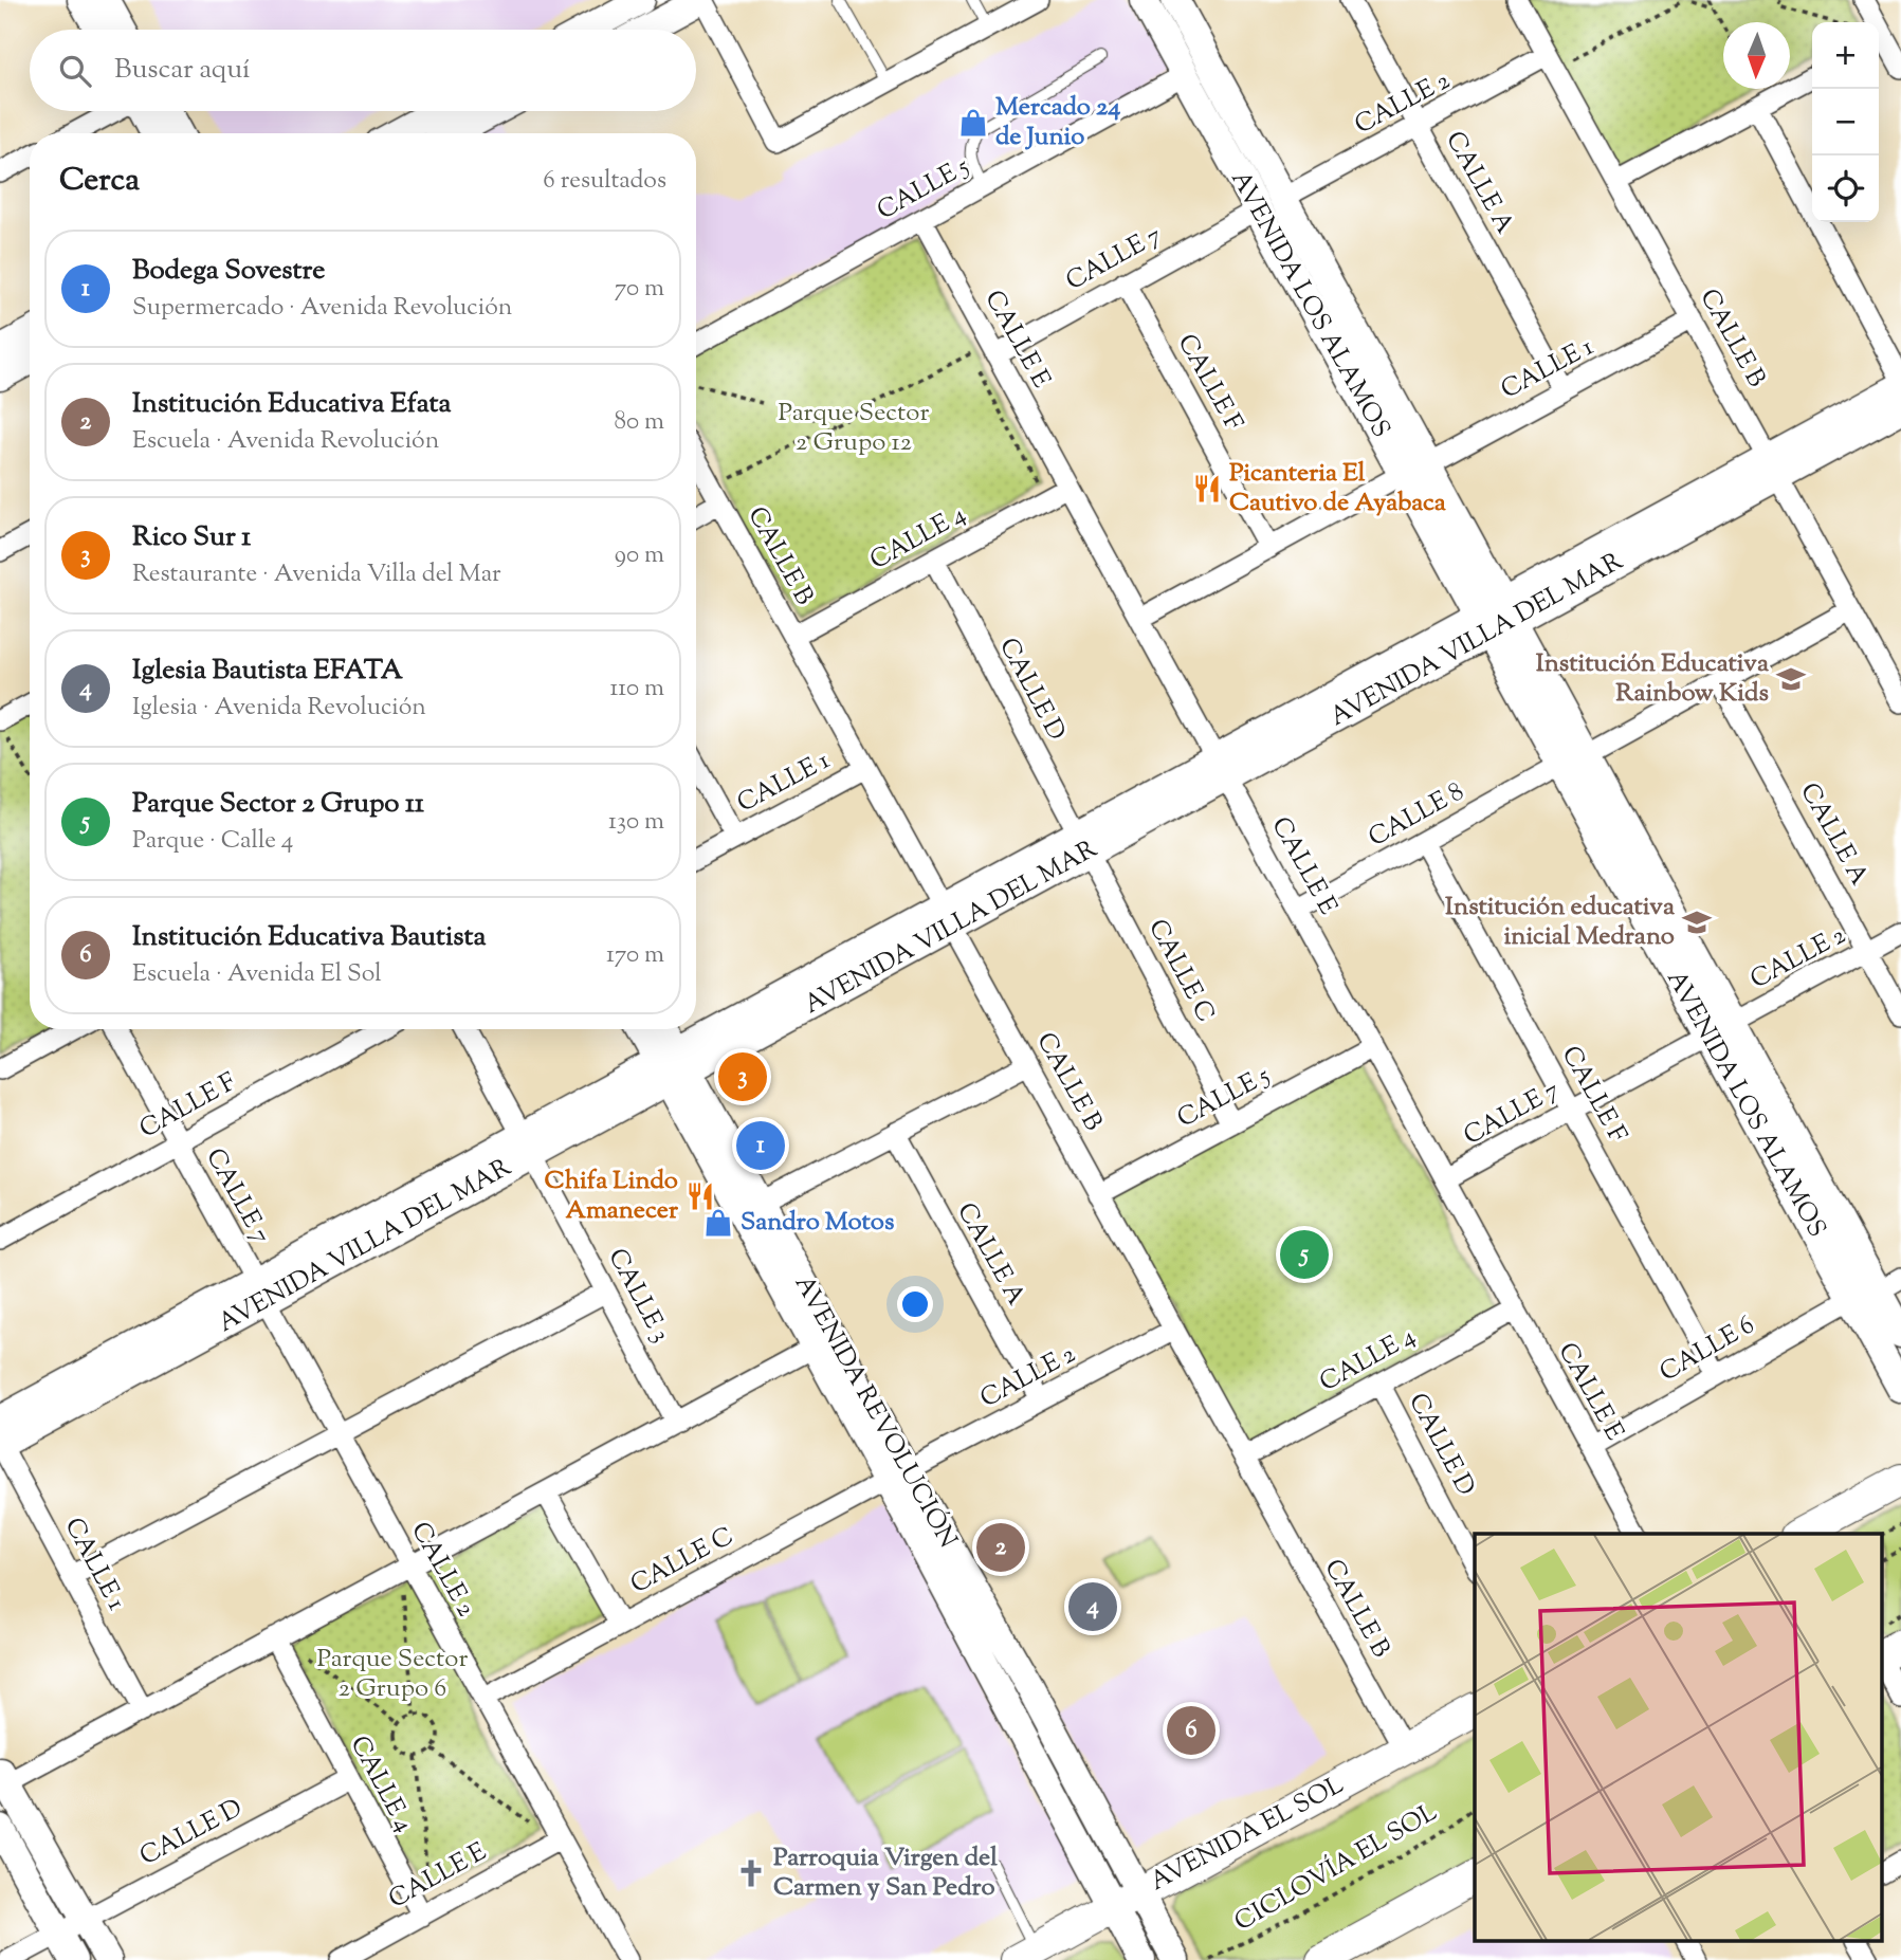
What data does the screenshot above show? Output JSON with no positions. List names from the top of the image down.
{
  "streets": {
    "main road": ["AVENIDA EL SOL"],
    "street": [
      "CALLE 2",
      "CALLE A",
      "CALLE 5",
      "CALLE 7",
      "AVENIDA LOS ALAMOS",
      "CALLE B",
      "CALLE E",
      "CALLE 1",
      "CALLE F",
      "CALLE 4",
      "AVENIDA VILLA DEL MAR",
      "CALLE D",
      "CALLE 8",
      "CALLE C",
      "CALLE 3",
      "CALLE 6",
      "AVENIDA REVOLUCIÓN"
    ],
    "path": ["CICLOVÍA EL SOL"]
  },
  "crossings": [
    ["CALLE 2", "CALLE A"],
    ["CALLE 2", "CALLE 7"],
    ["CALLE 2", "AVENIDA LOS ALAMOS"],
    ["CALLE 2", "CALLE B"],
    ["CALLE 2", "CALLE E"],
    ["CALLE 2", "AVENIDA VILLA DEL MAR"],
    ["CALLE 2", "CALLE C"],
    ["CALLE 2", "AVENIDA REVOLUCIÓN"],
    ["CALLE A", "CALLE 1"],
    ["CALLE 5", "AVENIDA LOS ALAMOS"],
    ["CALLE 5", "CALLE B"],
    ["CALLE 5", "CALLE E"],
    ["CALLE 5", "CALLE C"],
    ["CALLE 7", "AVENIDA LOS ALAMOS"],
    ["CALLE 7", "CALLE E"],
    ["CALLE 7", "CALLE F"],
    ["CALLE 7", "AVENIDA VILLA DEL MAR"],
    ["AVENIDA LOS ALAMOS", "CALLE 1"],
    ["AVENIDA LOS ALAMOS", "AVENIDA VILLA DEL MAR"],
    ["AVENIDA LOS ALAMOS", "CALLE 8"],
    ["AVENIDA LOS ALAMOS", "CALLE 6"],
    ["CALLE B", "CALLE 1"],
    ["CALLE B", "CALLE 4"],
    ["CALLE B", "AVENIDA VILLA DEL MAR"],
    ["CALLE B", "AVENIDA EL SOL"],
    ["CALLE E", "CALLE 4"],
    ["CALLE E", "AVENIDA VILLA DEL MAR"],
    ["CALLE E", "CALLE 8"],
    ["CALLE E", "CALLE 6"],
    ["CALLE 1", "AVENIDA VILLA DEL MAR"],
    ["CALLE F", "CALLE 8"],
    ["CALLE F", "CALLE 6"],
    ["CALLE 4", "CALLE D"],
    ["AVENIDA VILLA DEL MAR", "CALLE D"],
    ["AVENIDA VILLA DEL MAR", "CALLE C"],
    ["AVENIDA VILLA DEL MAR", "CALLE 3"],
    ["AVENIDA VILLA DEL MAR", "AVENIDA REVOLUCIÓN"],
    ["CALLE D", "CALLE C"],
    ["CALLE C", "AVENIDA REVOLUCIÓN"],
    ["AVENIDA REVOLUCIÓN", "AVENIDA EL SOL"]
  ],
  "parks": ["Parque Sector 2 Grupo 12", "Parque Sector 2 Grupo 6"],
  "places": {
    "shop": ["Mercado 24 de Junio", "Sandro Motos"],
    "restaurant": ["Picanteria El Cautivo de Ayabaca", "Chifa Lindo Amanecer"],
    "school or university": ["Institución Educativa Rainbow Kids", "Institución educativa inicial Medrano"],
    "church": ["Parroquia Virgen del Carmen y San Pedro"]
  },
  "north": "bottom",
  "page": {
    "map_buttons": ["+", "−"],
    "search": "Buscar aquí",
    "heading": ["Cerca", "6 resultados"],
    "list": [
      {
        "mark": "1",
        "name": "Bodega Sovestre",
        "note": "Supermercado · Avenida Revolución",
        "value": "70 m"
      },
      {
        "mark": "2",
        "name": "Institución Educativa Efata",
        "note": "Escuela · Avenida Revolución",
        "value": "80 m"
      },
      {
        "mark": "3",
        "name": "Rico Sur 1",
        "note": "Restaurante · Avenida Villa del Mar",
        "value": "90 m"
      },
      {
        "mark": "4",
        "name": "Iglesia Bautista EFATA",
        "note": "Iglesia · Avenida Revolución",
        "value": "110 m"
      },
      {
        "mark": "5",
        "name": "Parque Sector 2 Grupo 11",
        "note": "Parque · Calle 4",
        "value": "130 m"
      },
      {
        "mark": "6",
        "name": "Institución Educativa Bautista",
        "note": "Escuela · Avenida El Sol",
        "value": "170 m"
      }
    ],
    "pins": [
      "3",
      "1",
      "5",
      "2",
      "4",
      "6"
    ]
  }
}
